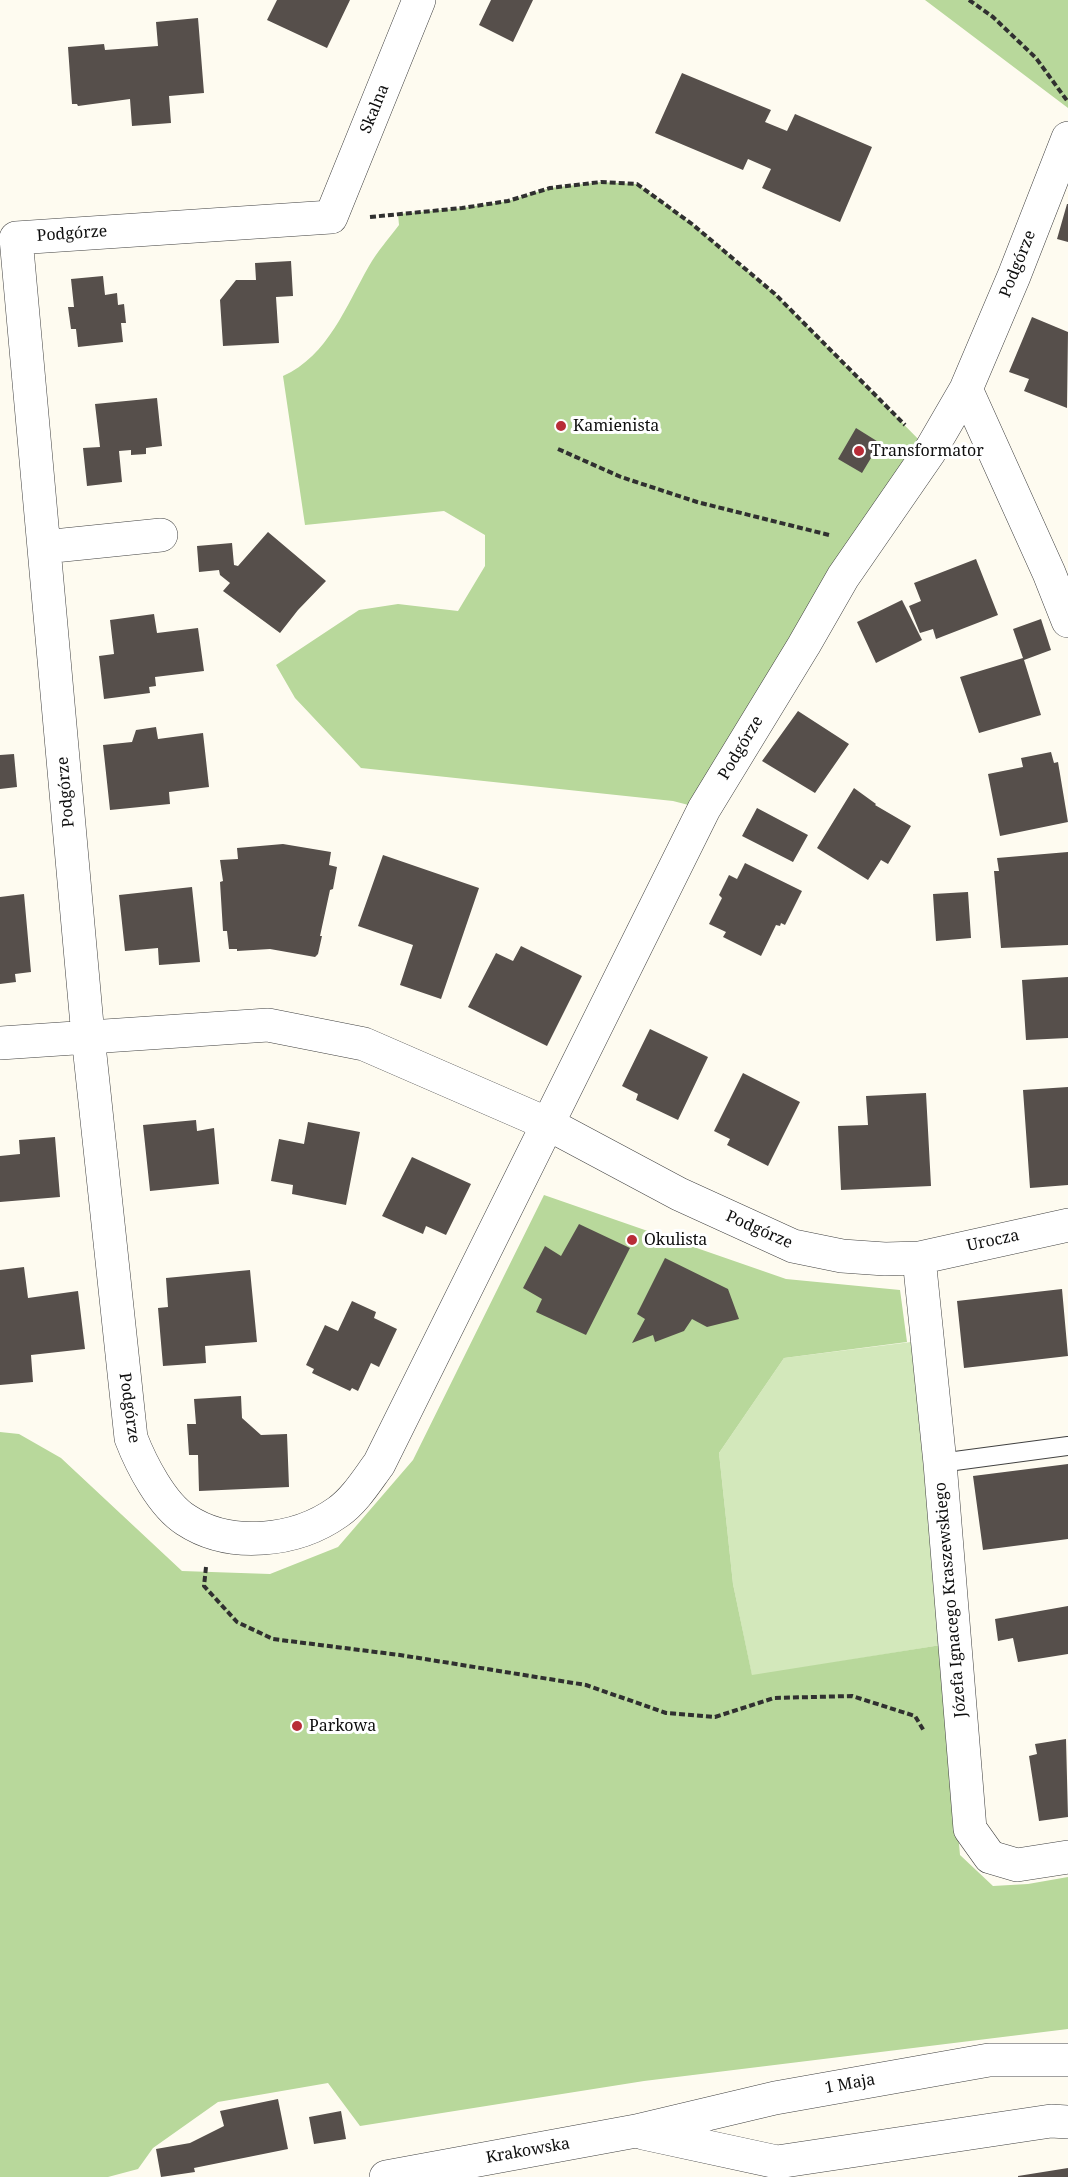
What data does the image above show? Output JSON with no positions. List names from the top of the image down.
{
  "streets": {
    "street": [
      "Skalna",
      "Podgórze",
      "Urocza",
      "Józefa Ignacego Kraszewskiego",
      "1 Maja",
      "Krakowska"
    ]
  },
  "crossings": [
    ["Skalna", "Podgórze"],
    ["Podgórze", "Urocza"],
    ["Podgórze", "Józefa Ignacego Kraszewskiego"],
    ["Urocza", "Józefa Ignacego Kraszewskiego"],
    ["1 Maja", "Krakowska"]
  ],
  "places": [
    "Kamienista",
    "Transformator",
    "Okulista",
    "Parkowa"
  ]
}
